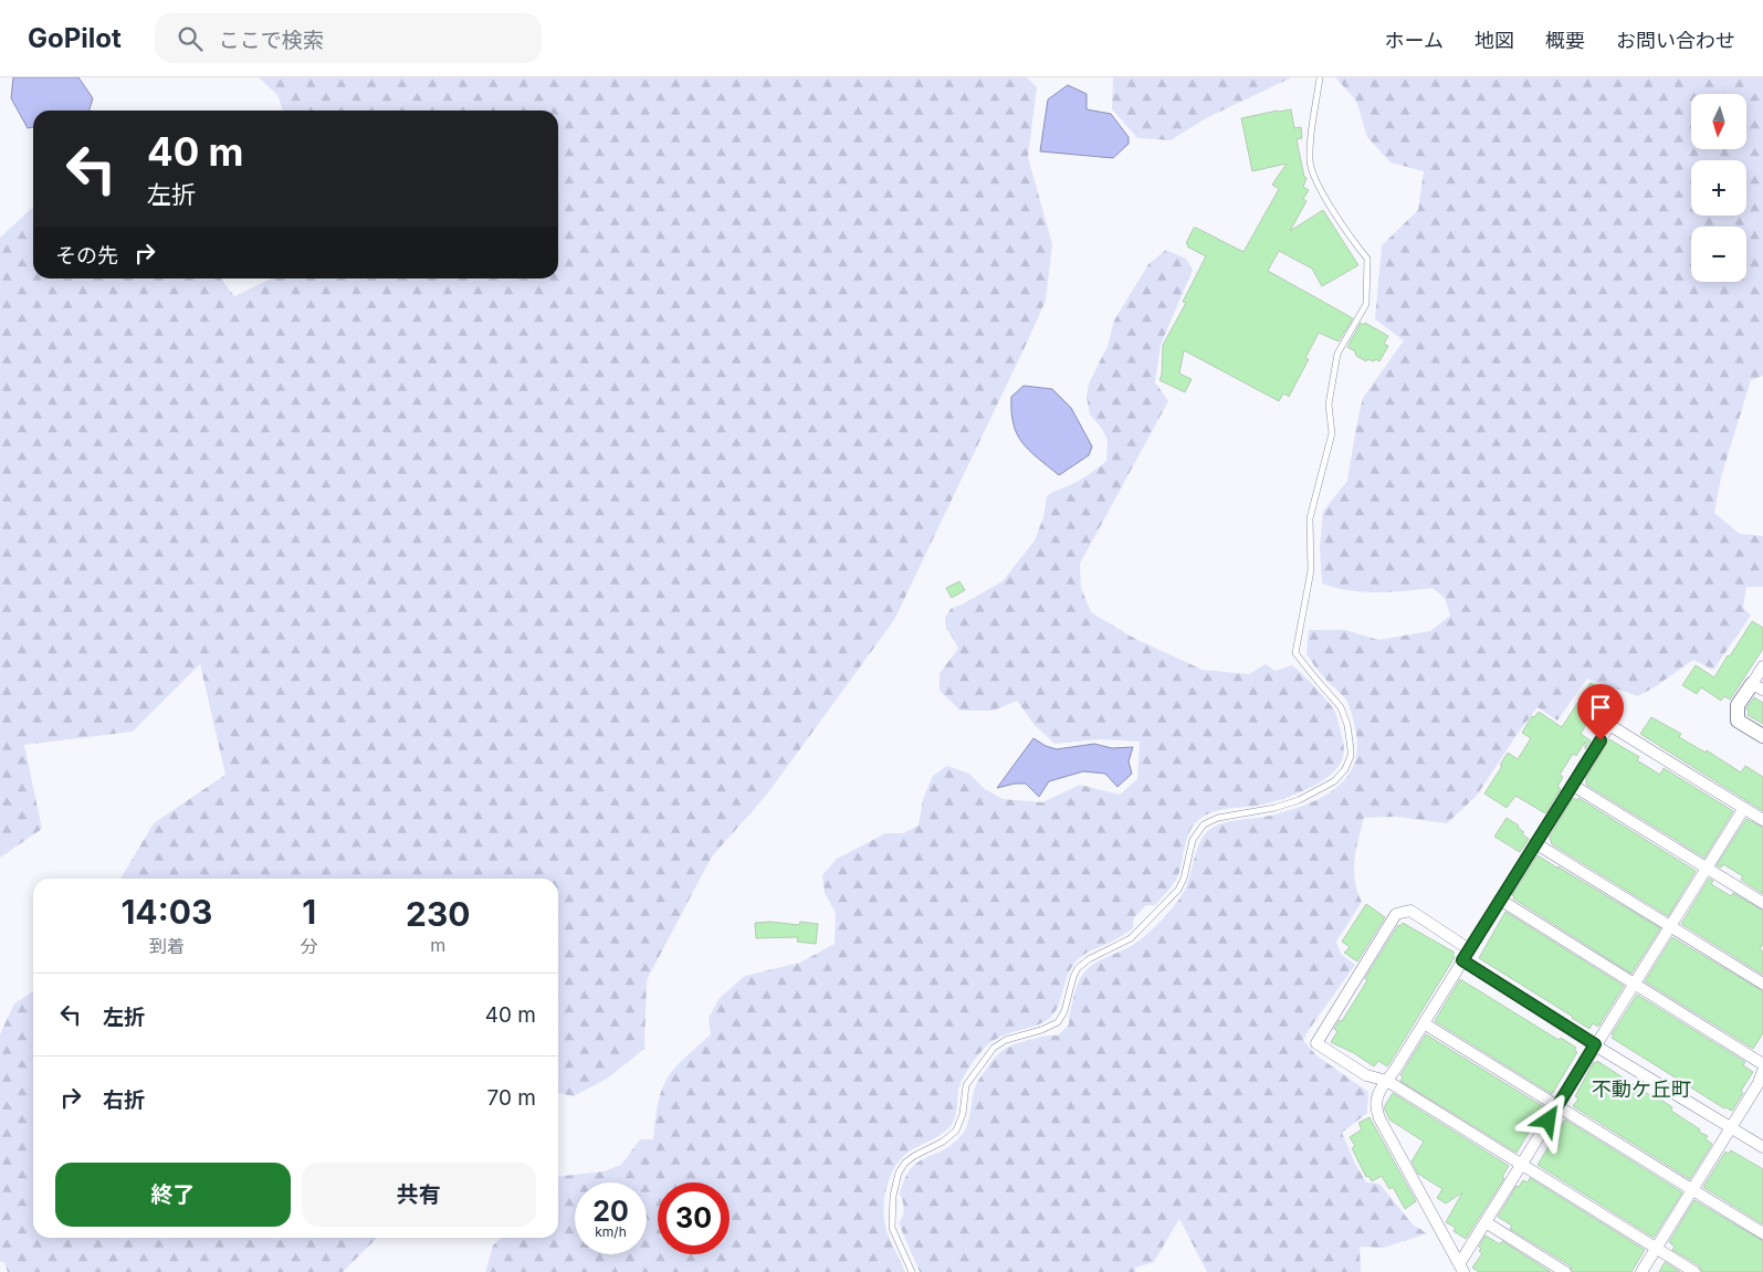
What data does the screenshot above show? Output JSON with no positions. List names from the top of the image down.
{
  "districts": ["不動ケ丘町"],
  "north": "bottom",
  "page": {
    "header": "GoPilot",
    "search": "ここで検索",
    "nav": [
      "ホーム",
      "地図",
      "概要",
      "お問い合わせ"
    ],
    "map_buttons": ["+", "−"],
    "turn": ["40 m", "左折"],
    "then": "その先",
    "eta": [
      "14:03",
      "到着",
      "1",
      "分",
      "230",
      "m"
    ],
    "list": [
      {
        "name": "左折",
        "value": "40 m"
      },
      {
        "name": "右折",
        "value": "70 m"
      }
    ],
    "buttons": ["終了", "共有"],
    "speed": "20 km/h",
    "limit": "30"
  }
}
